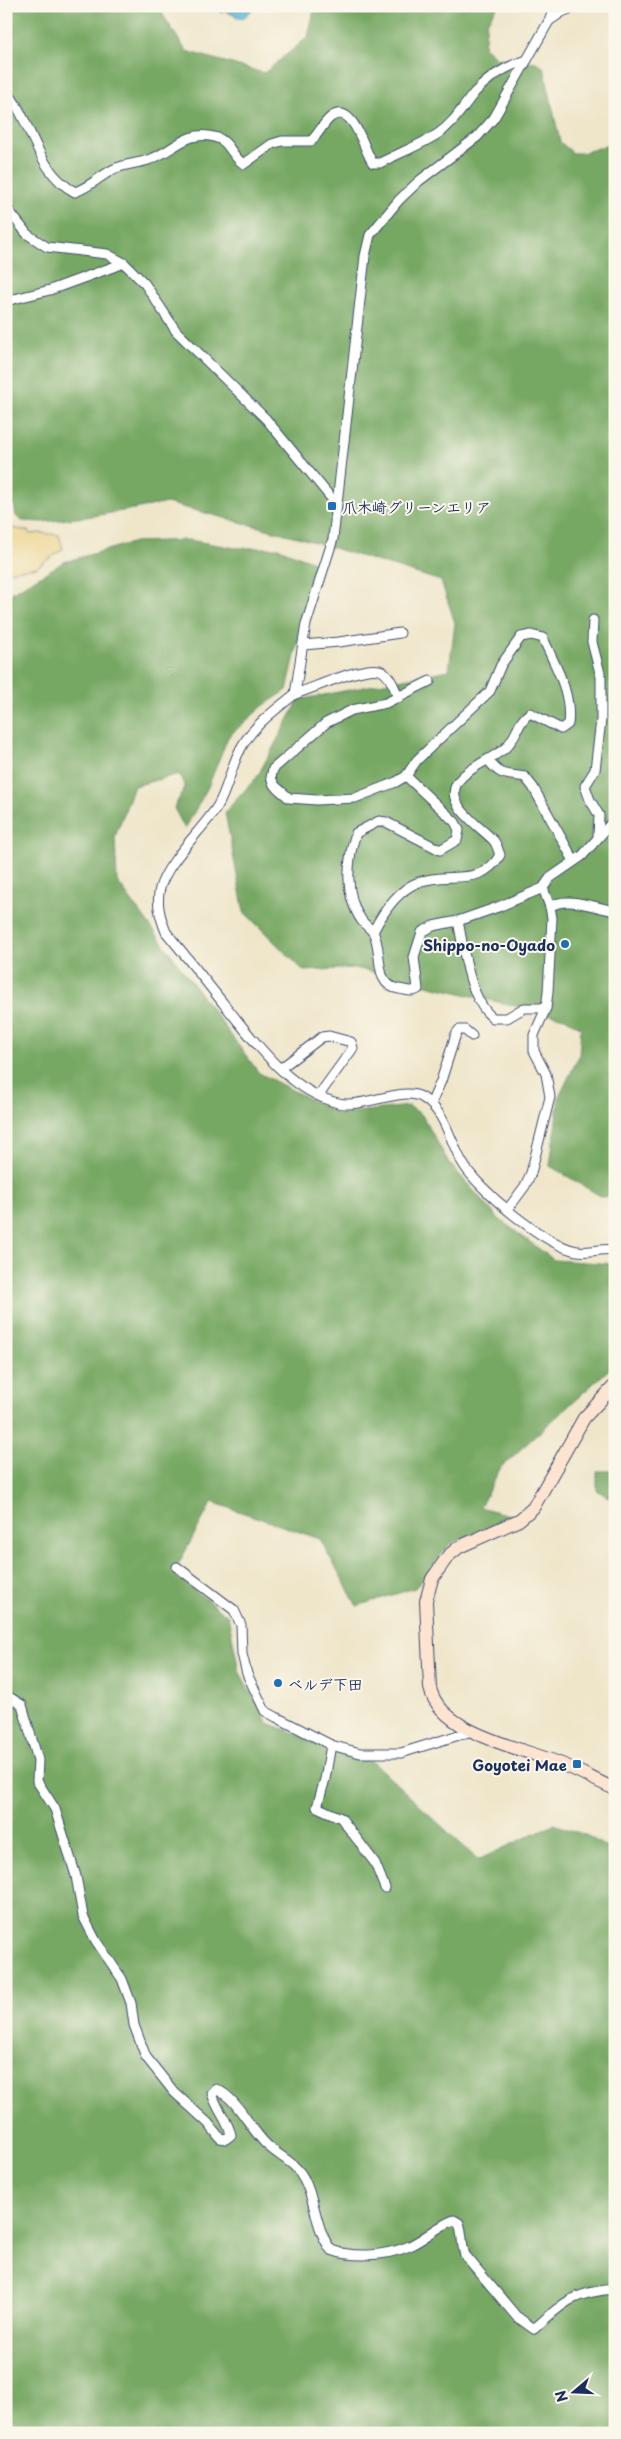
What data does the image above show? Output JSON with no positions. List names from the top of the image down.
{
  "places": {
    "transit": ["爪木崎グリーンエリア", "Goyotei Mae"],
    "other": ["Shippo-no-Oyado", "ベルデ下田"]
  },
  "north": "left"
}
